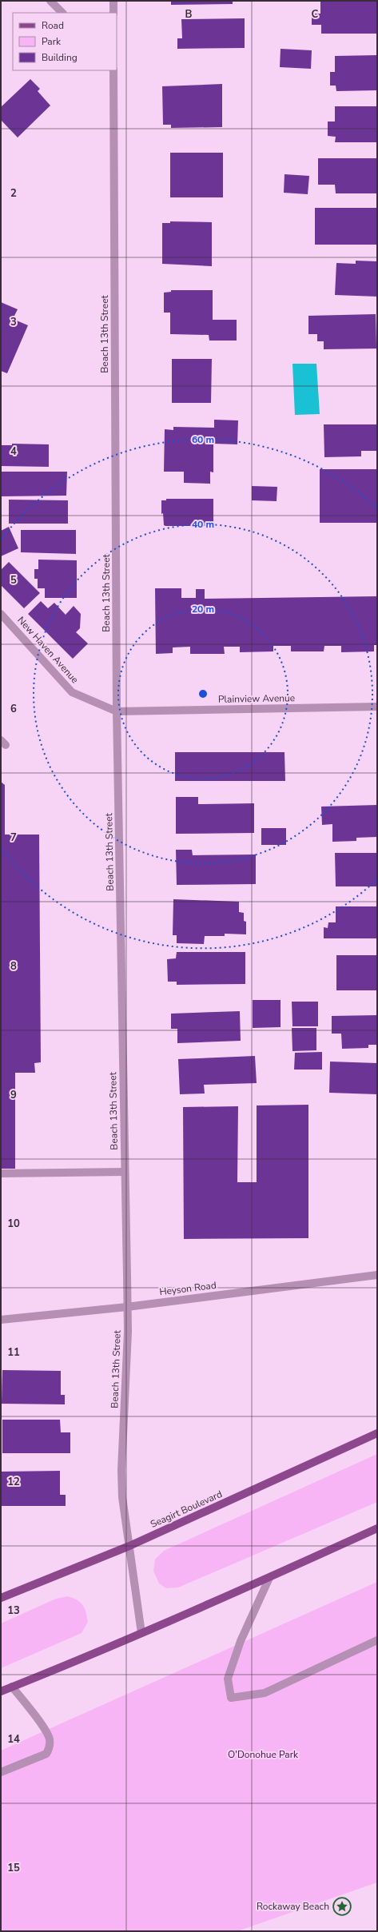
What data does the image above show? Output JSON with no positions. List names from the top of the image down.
{
  "streets": {
    "main road": ["Seagirt Boulevard"],
    "street": [
      "Beach 13th Street",
      "New Haven Avenue",
      "Plainview Avenue",
      "Heyson Road"
    ]
  },
  "crossings": [
    ["Beach 13th Street", "New Haven Avenue"],
    ["Beach 13th Street", "Plainview Avenue"],
    ["Beach 13th Street", "Heyson Road"],
    ["Beach 13th Street", "Seagirt Boulevard"],
    ["New Haven Avenue", "Plainview Avenue"]
  ],
  "parks": ["O'Donohue Park"],
  "places": {
    "place": ["Rockaway Beach"]
  },
  "legend": ["Road", "Park", "Building"],
  "grid": {
    "columns": ["B", "C"],
    "rows": [
      "2",
      "3",
      "4",
      "5",
      "6",
      "7",
      "8",
      "9",
      "10",
      "11",
      "12",
      "13",
      "14",
      "15"
    ]
  },
  "rings": ["60 m", "40 m", "20 m"]
}
